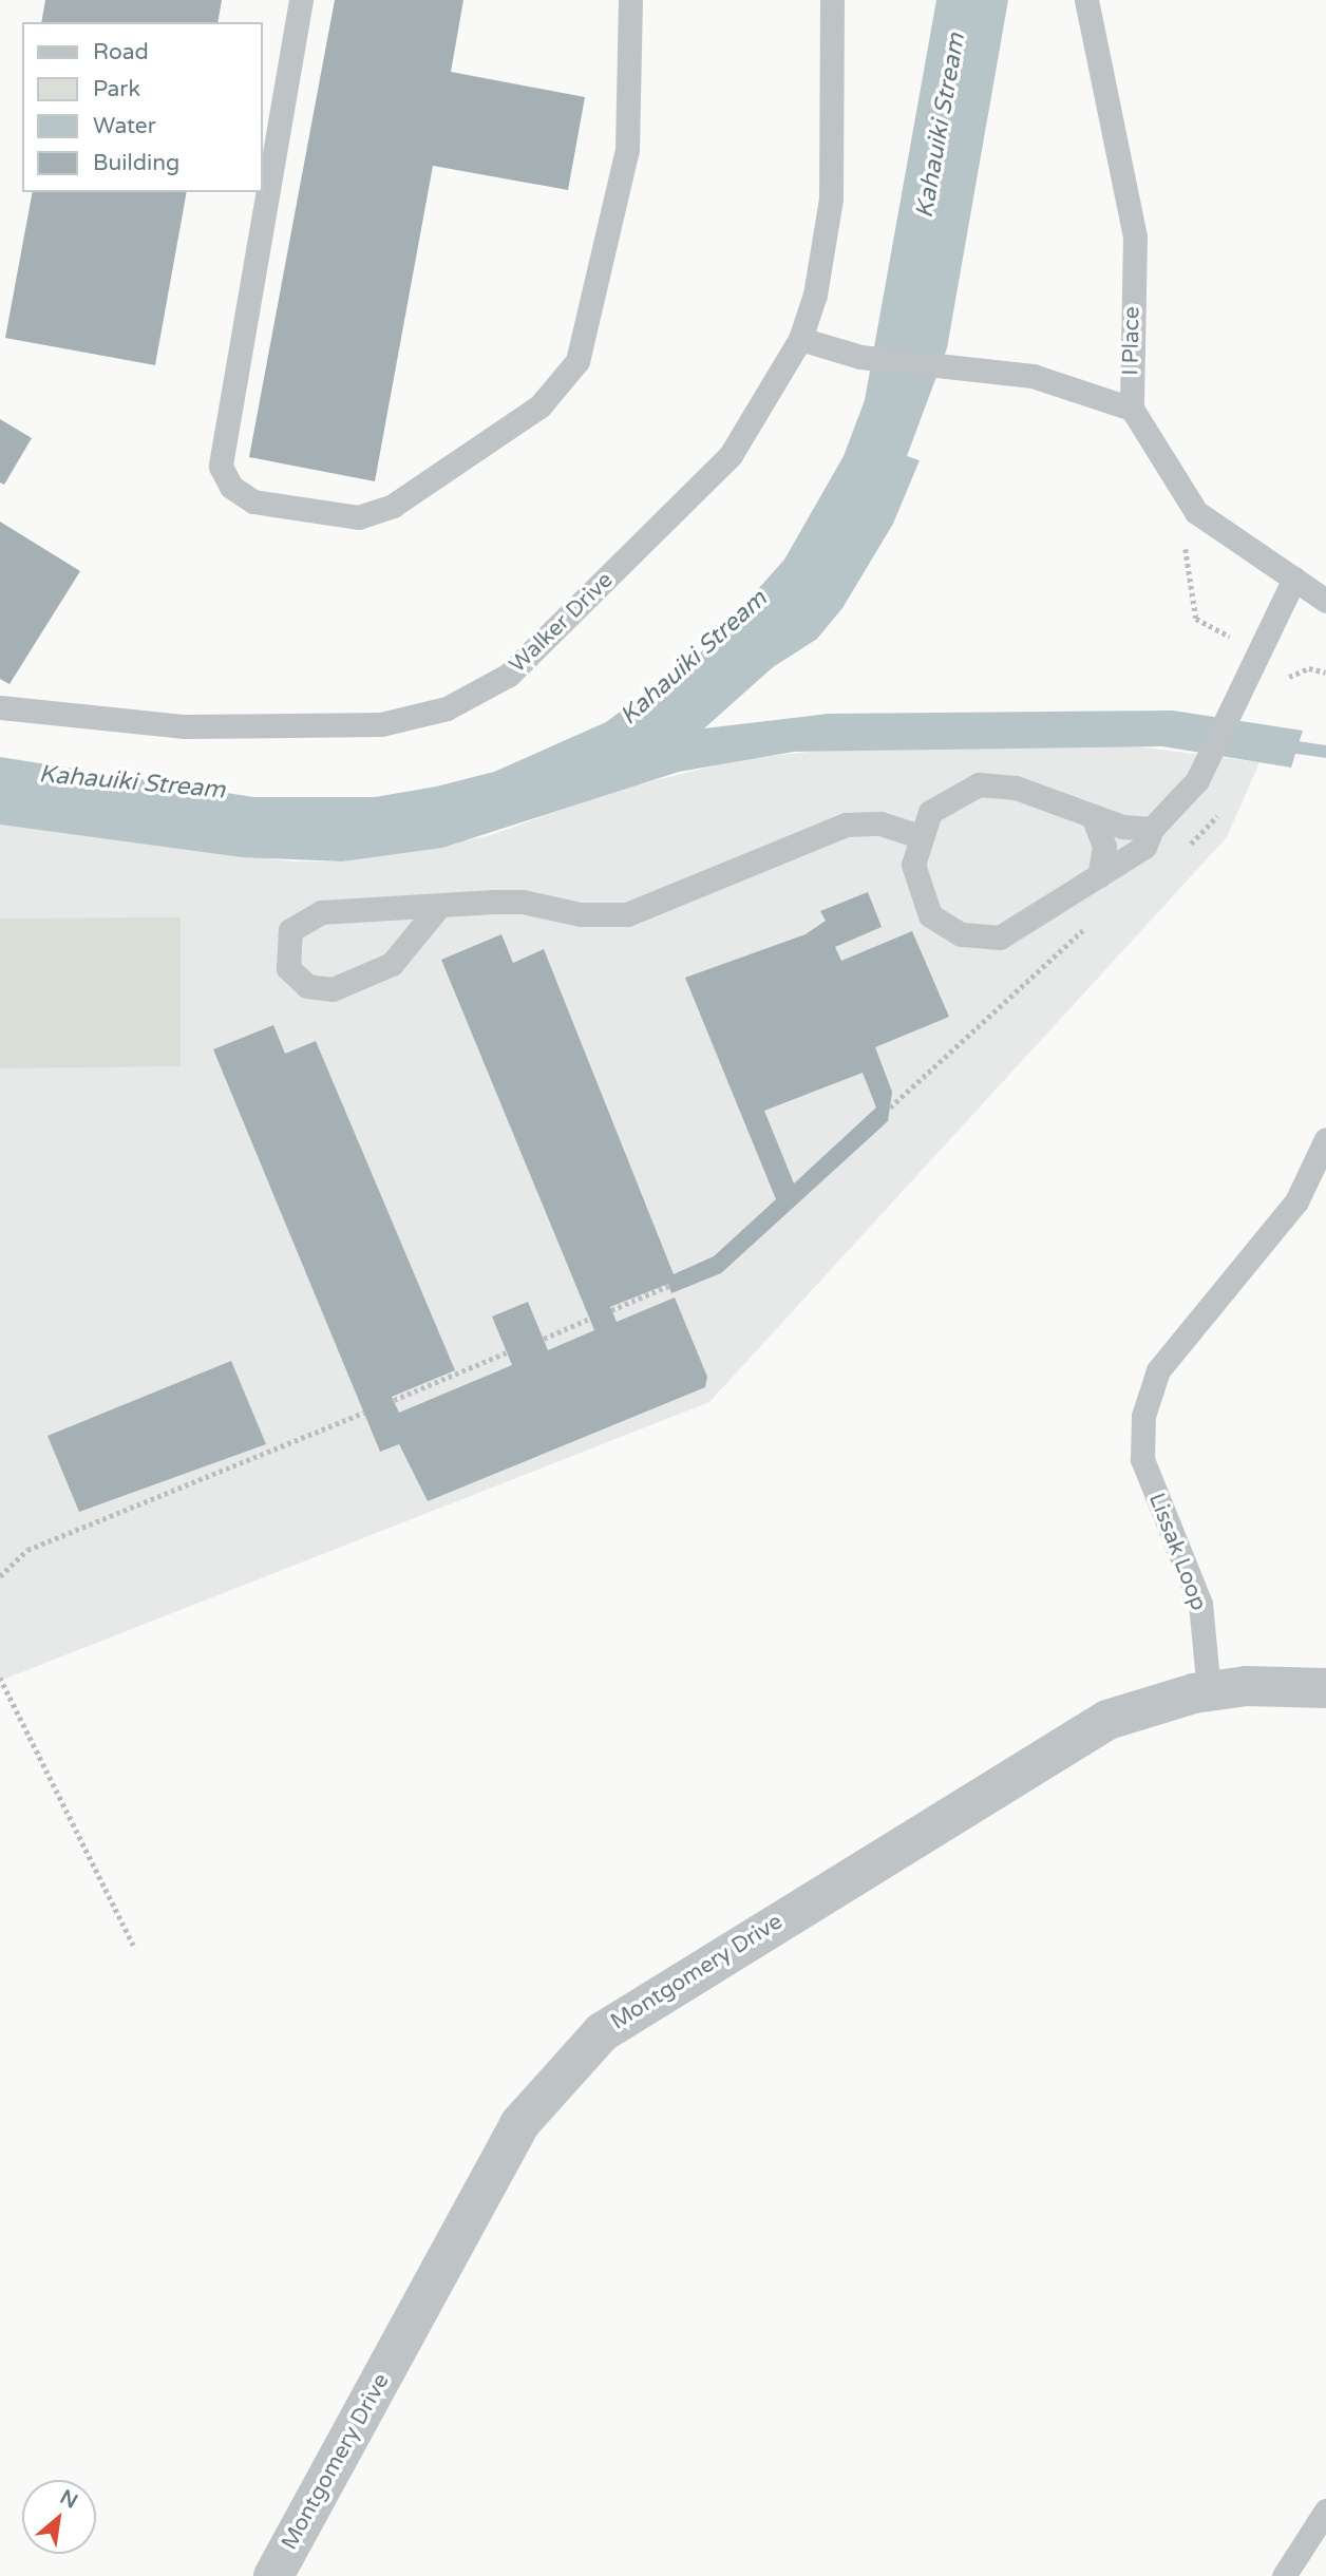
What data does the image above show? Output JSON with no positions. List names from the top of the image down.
{
  "streets": {
    "street": ["Montgomery Drive"],
    "lane": ["I Place", "Walker Drive", "Lissak Loop"]
  },
  "crossings": [
    ["Lissak Loop", "Montgomery Drive"]
  ],
  "water": ["Kahauiki Stream"],
  "legend": [
    "Road",
    "Park",
    "Water",
    "Building"
  ],
  "north": "top right"
}
